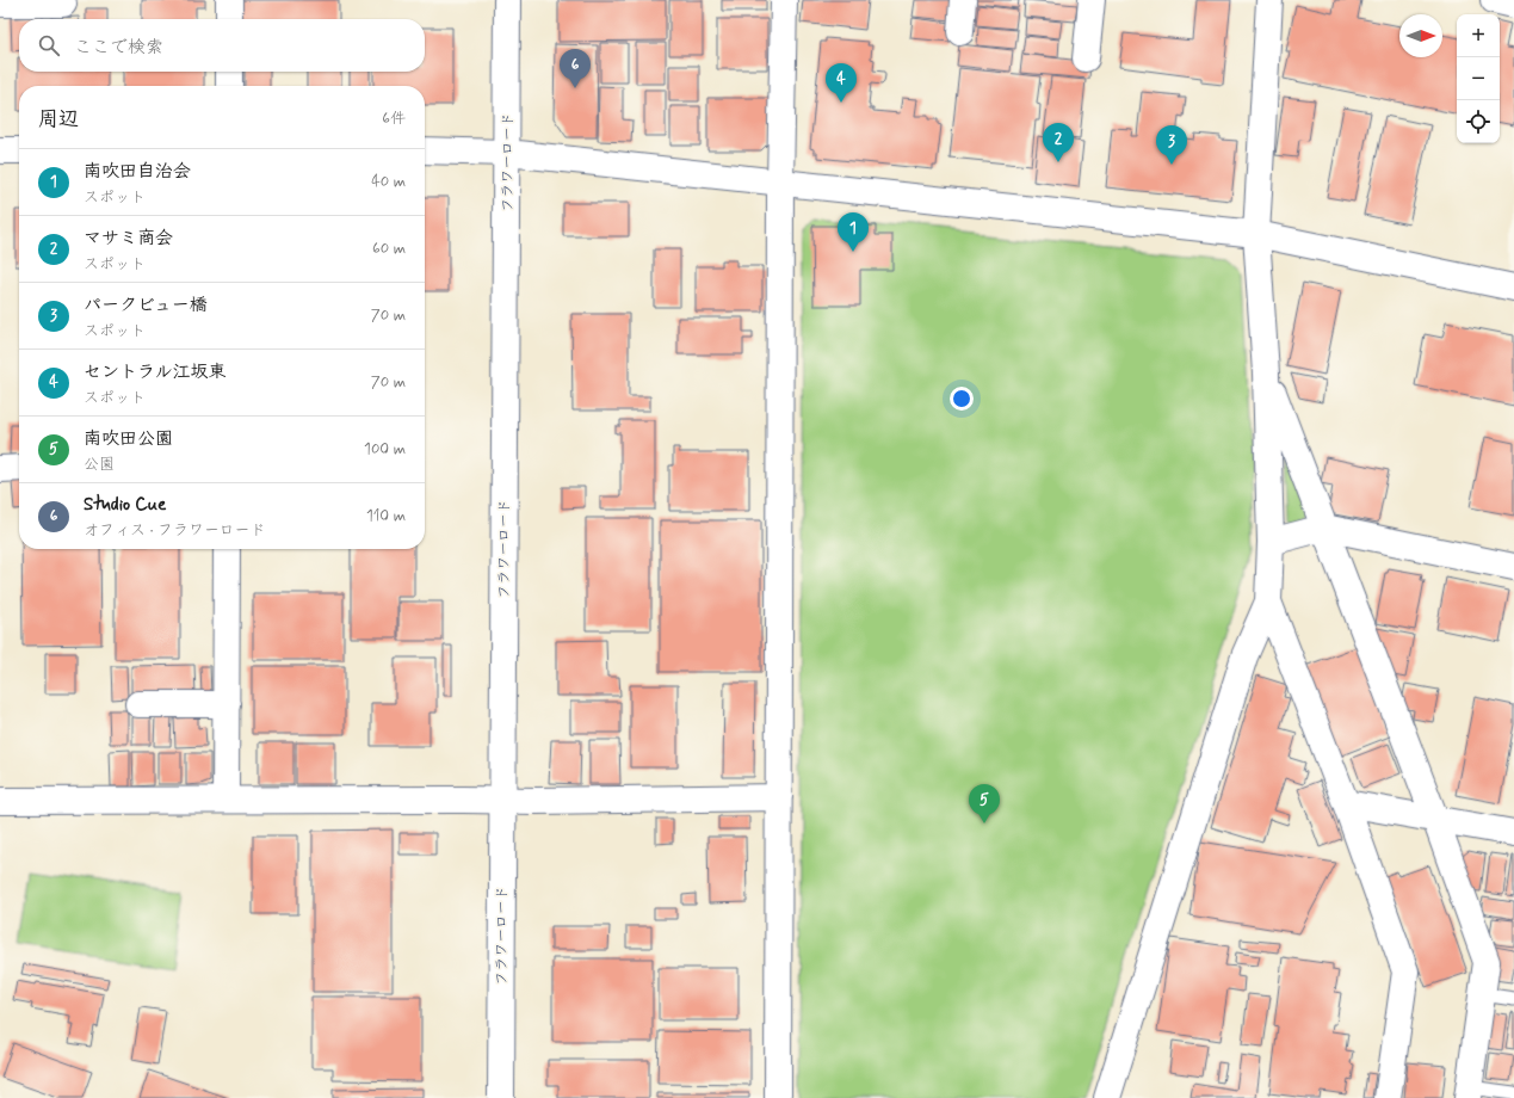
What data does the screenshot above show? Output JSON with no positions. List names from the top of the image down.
{
  "streets": {
    "street": ["フラワーロード"]
  },
  "north": "right",
  "page": {
    "map_buttons": ["+", "−"],
    "search": "ここで検索",
    "pins": [
      "6",
      "4",
      "2",
      "3",
      "1",
      "5"
    ],
    "heading": ["周辺", "6件"],
    "list": [
      {
        "mark": "1",
        "name": "南吹田自治会",
        "note": "スポット",
        "value": "40 m"
      },
      {
        "mark": "2",
        "name": "マサミ商会",
        "note": "スポット",
        "value": "60 m"
      },
      {
        "mark": "3",
        "name": "パークビュー橋",
        "note": "スポット",
        "value": "70 m"
      },
      {
        "mark": "4",
        "name": "セントラル江坂東",
        "note": "スポット",
        "value": "70 m"
      },
      {
        "mark": "5",
        "name": "南吹田公園",
        "note": "公園",
        "value": "100 m"
      },
      {
        "mark": "6",
        "name": "Studio Cue",
        "note": "オフィス · フラワーロード",
        "value": "110 m"
      }
    ]
  }
}
